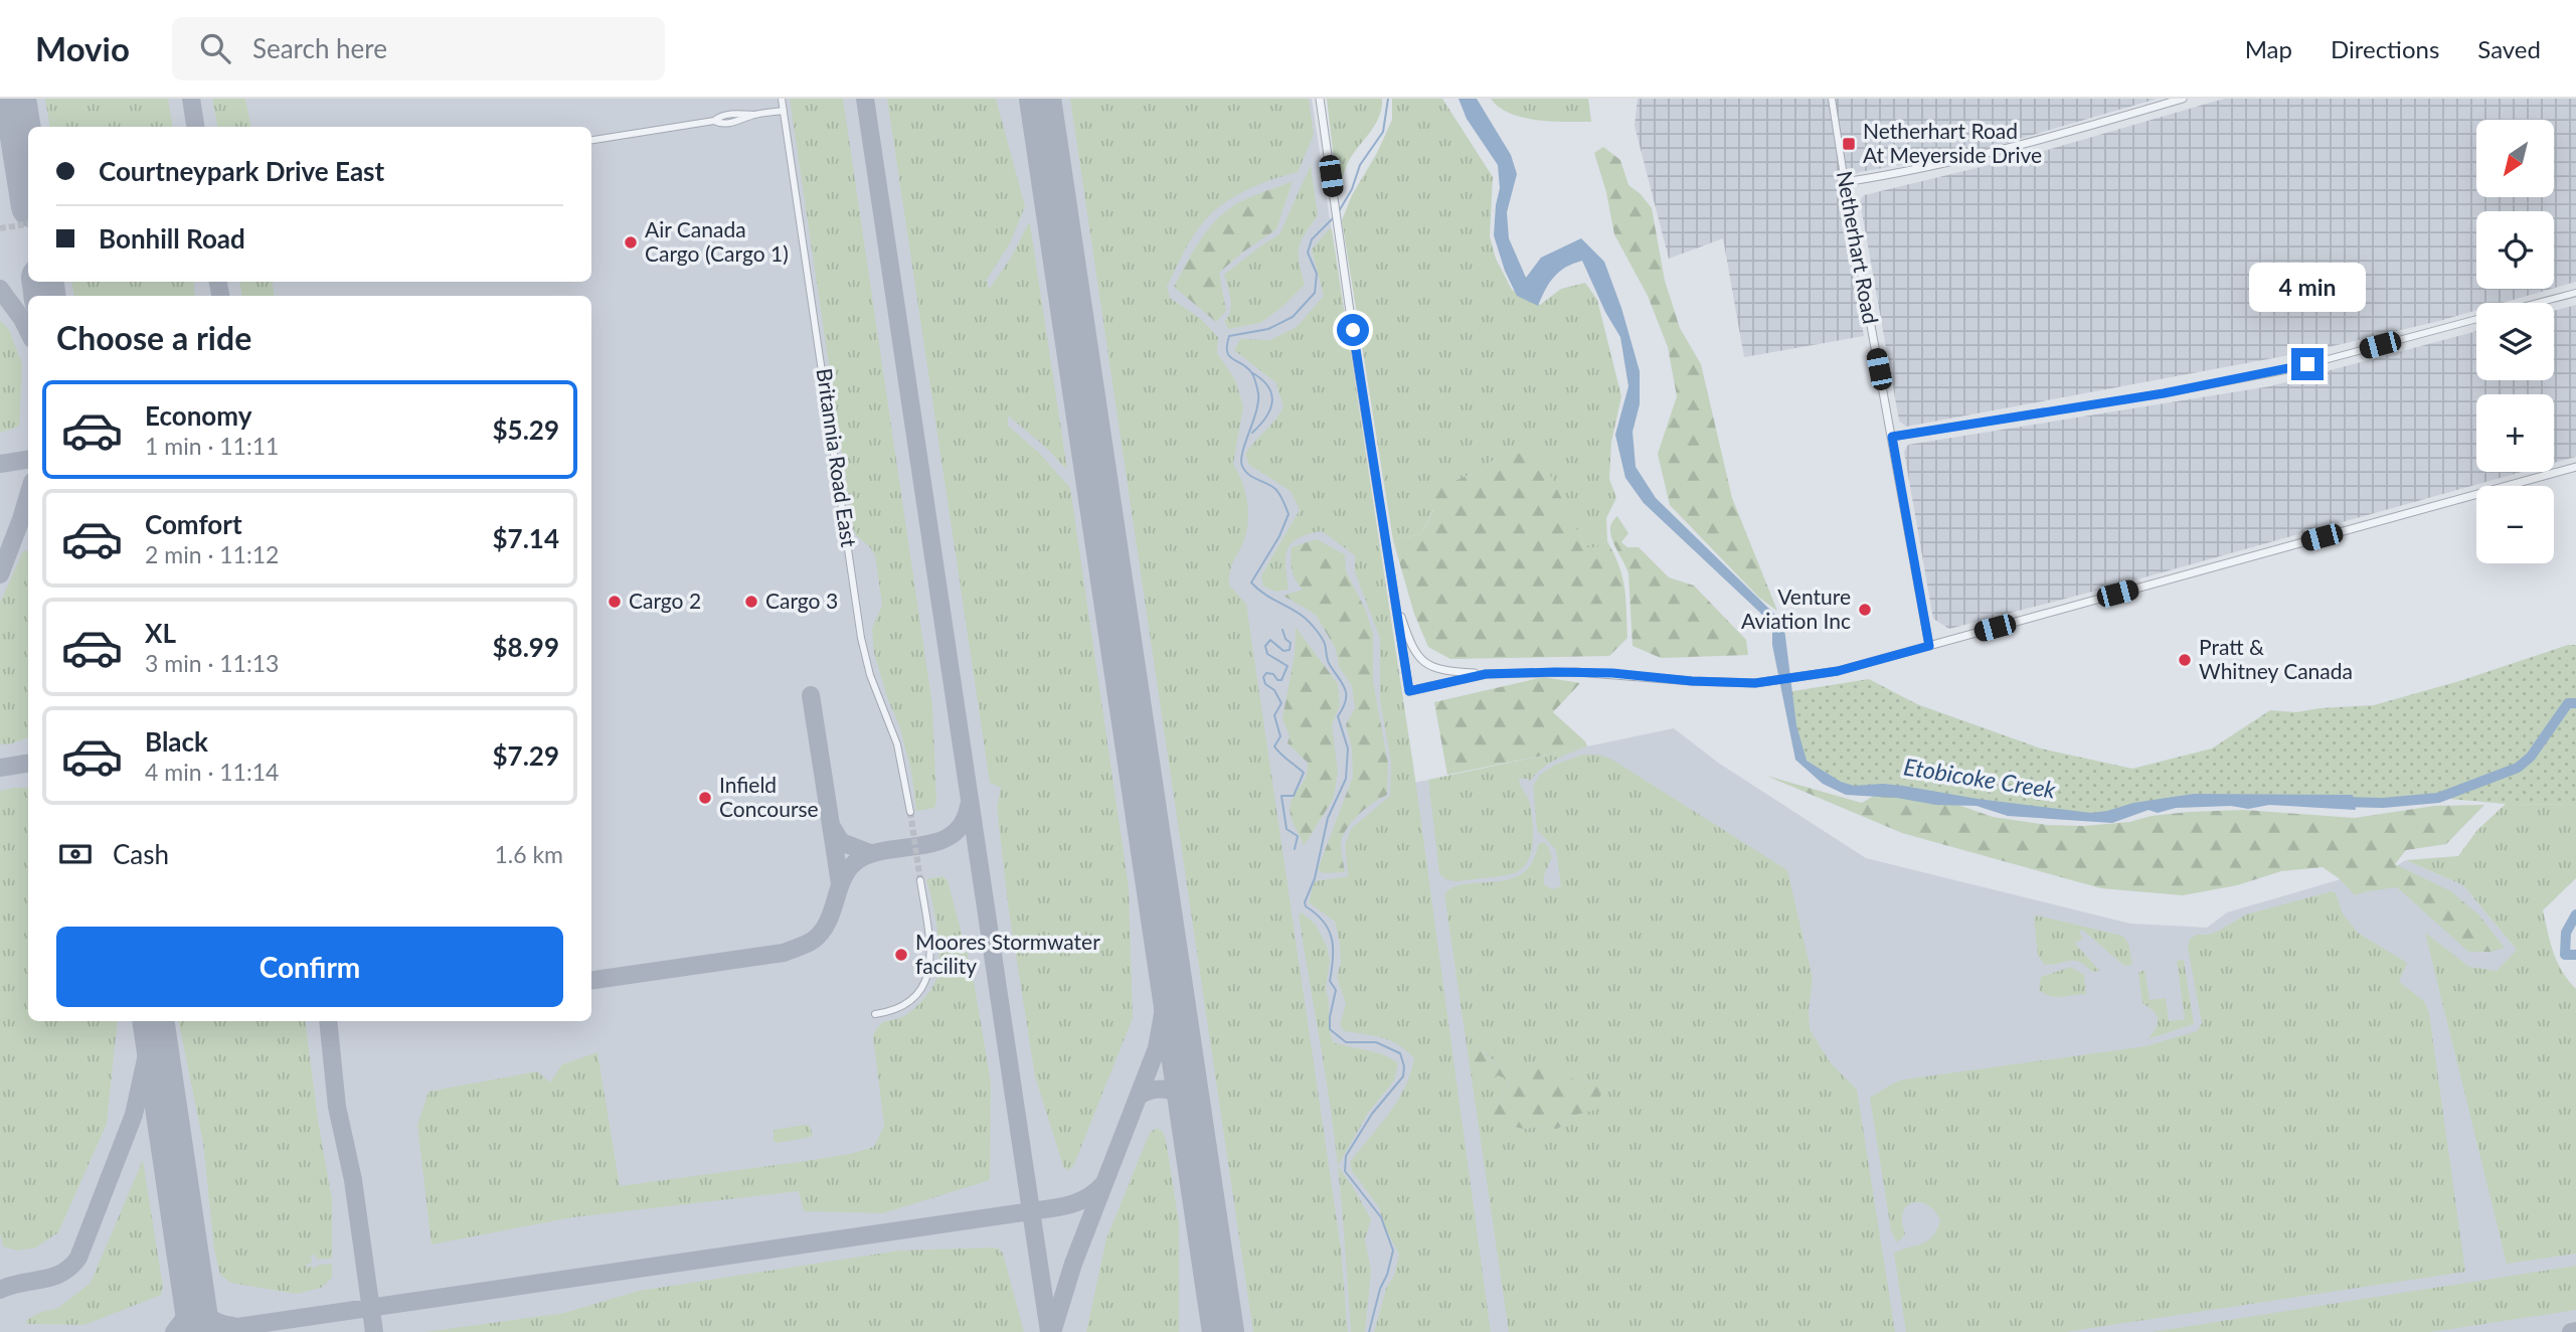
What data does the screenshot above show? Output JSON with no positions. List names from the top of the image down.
{
  "streets": {
    "street": ["Netherhart Road", "Britannia Road East"]
  },
  "water": ["Etobicoke Creek"],
  "places": {
    "transit": ["Netherhart Road At Meyerside Drive"],
    "other": [
      "Air Canada Cargo (Cargo 1)",
      "Cargo 2",
      "Cargo 3",
      "Venture Aviation Inc",
      "Pratt & Whitney Canada",
      "Infield Concourse",
      "Moores Stormwater facility"
    ]
  },
  "north": "bottom left",
  "page": {
    "header": "Movio",
    "search": "Search here",
    "nav": ["Map", "Directions", "Saved"],
    "map_buttons": ["+", "−"],
    "banner": ["Courtneypark Drive East", "Bonhill Road"],
    "bubble": "4 min",
    "heading": "Choose a ride",
    "list": [
      {
        "name": "Economy",
        "note": "1 min · 11:11",
        "value": "$5.29"
      },
      {
        "name": "Comfort",
        "note": "2 min · 11:12",
        "value": "$7.14"
      },
      {
        "name": "XL",
        "note": "3 min · 11:13",
        "value": "$8.99"
      },
      {
        "name": "Black",
        "note": "4 min · 11:14",
        "value": "$7.29"
      }
    ],
    "pay": ["Cash", "1.6 km"],
    "buttons": "Confirm"
  }
}
